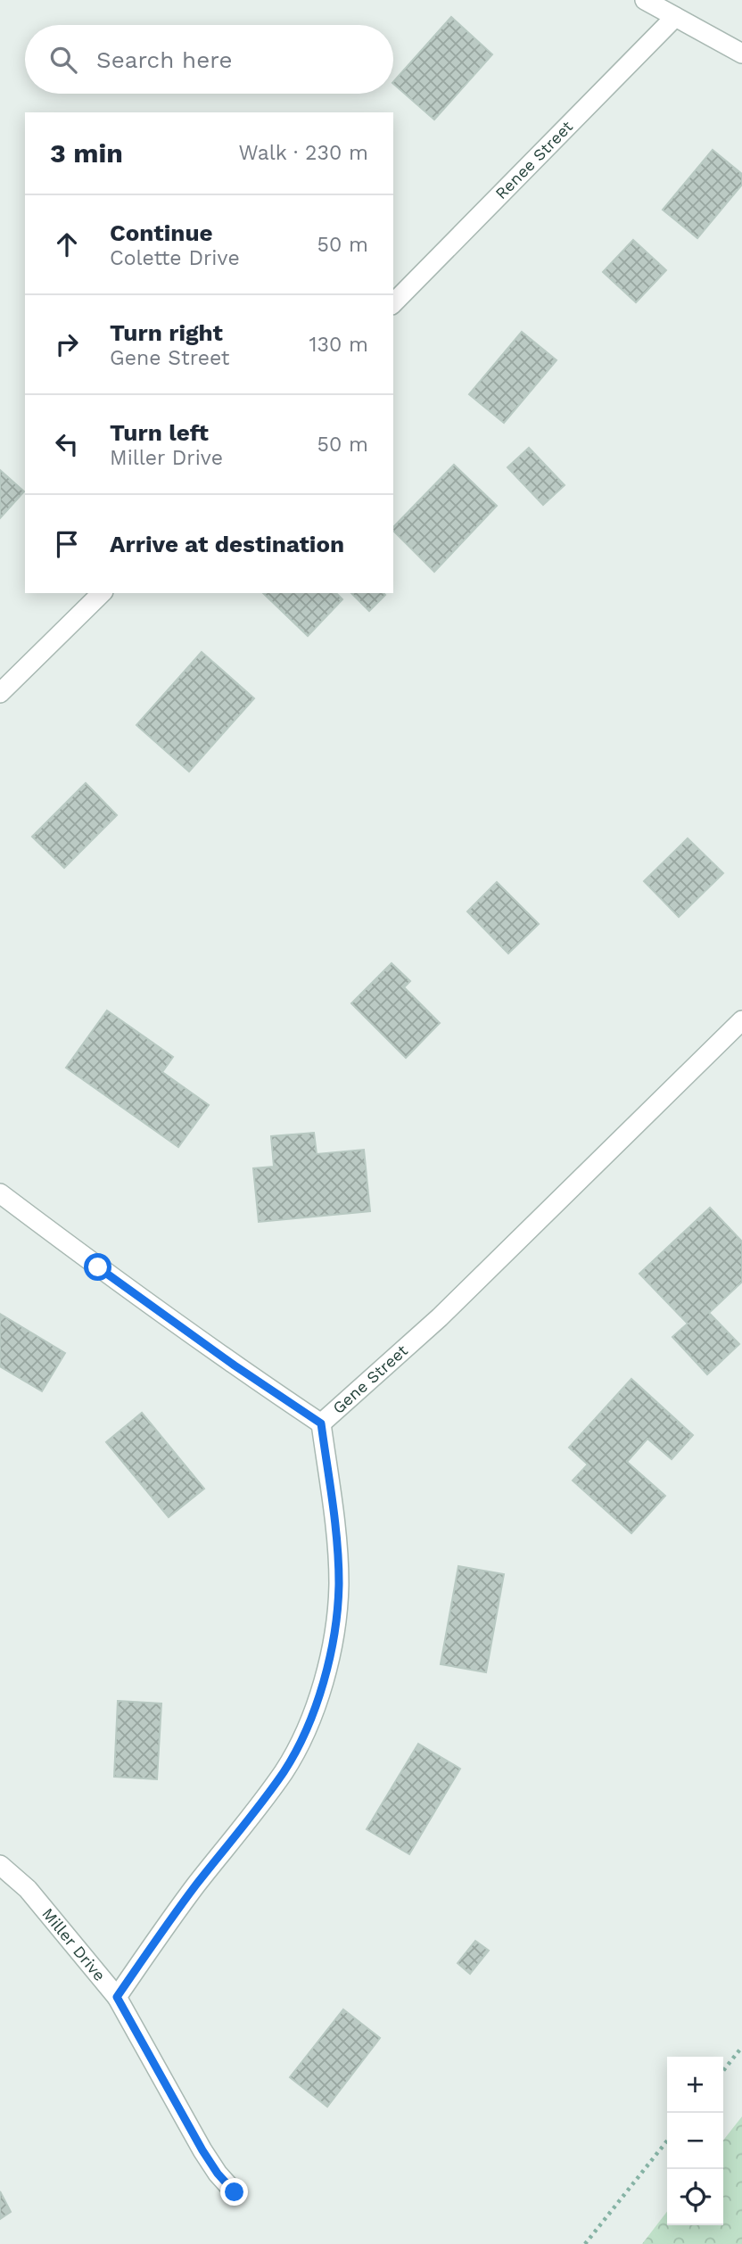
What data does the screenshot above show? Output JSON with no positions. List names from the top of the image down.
{
  "streets": {
    "street": ["Renee Street", "Gene Street", "Miller Drive"]
  },
  "crossings": [
    ["Gene Street", "Miller Drive"]
  ],
  "page": {
    "search": "Search here",
    "heading": ["3 min", "Walk · 230 m"],
    "list": [
      ["Continue", "Colette Drive", "50 m"],
      ["Turn right", "Gene Street", "130 m"],
      ["Turn left", "Miller Drive", "50 m"],
      "Arrive at destination"
    ],
    "map_buttons": ["+", "−"]
  }
}
